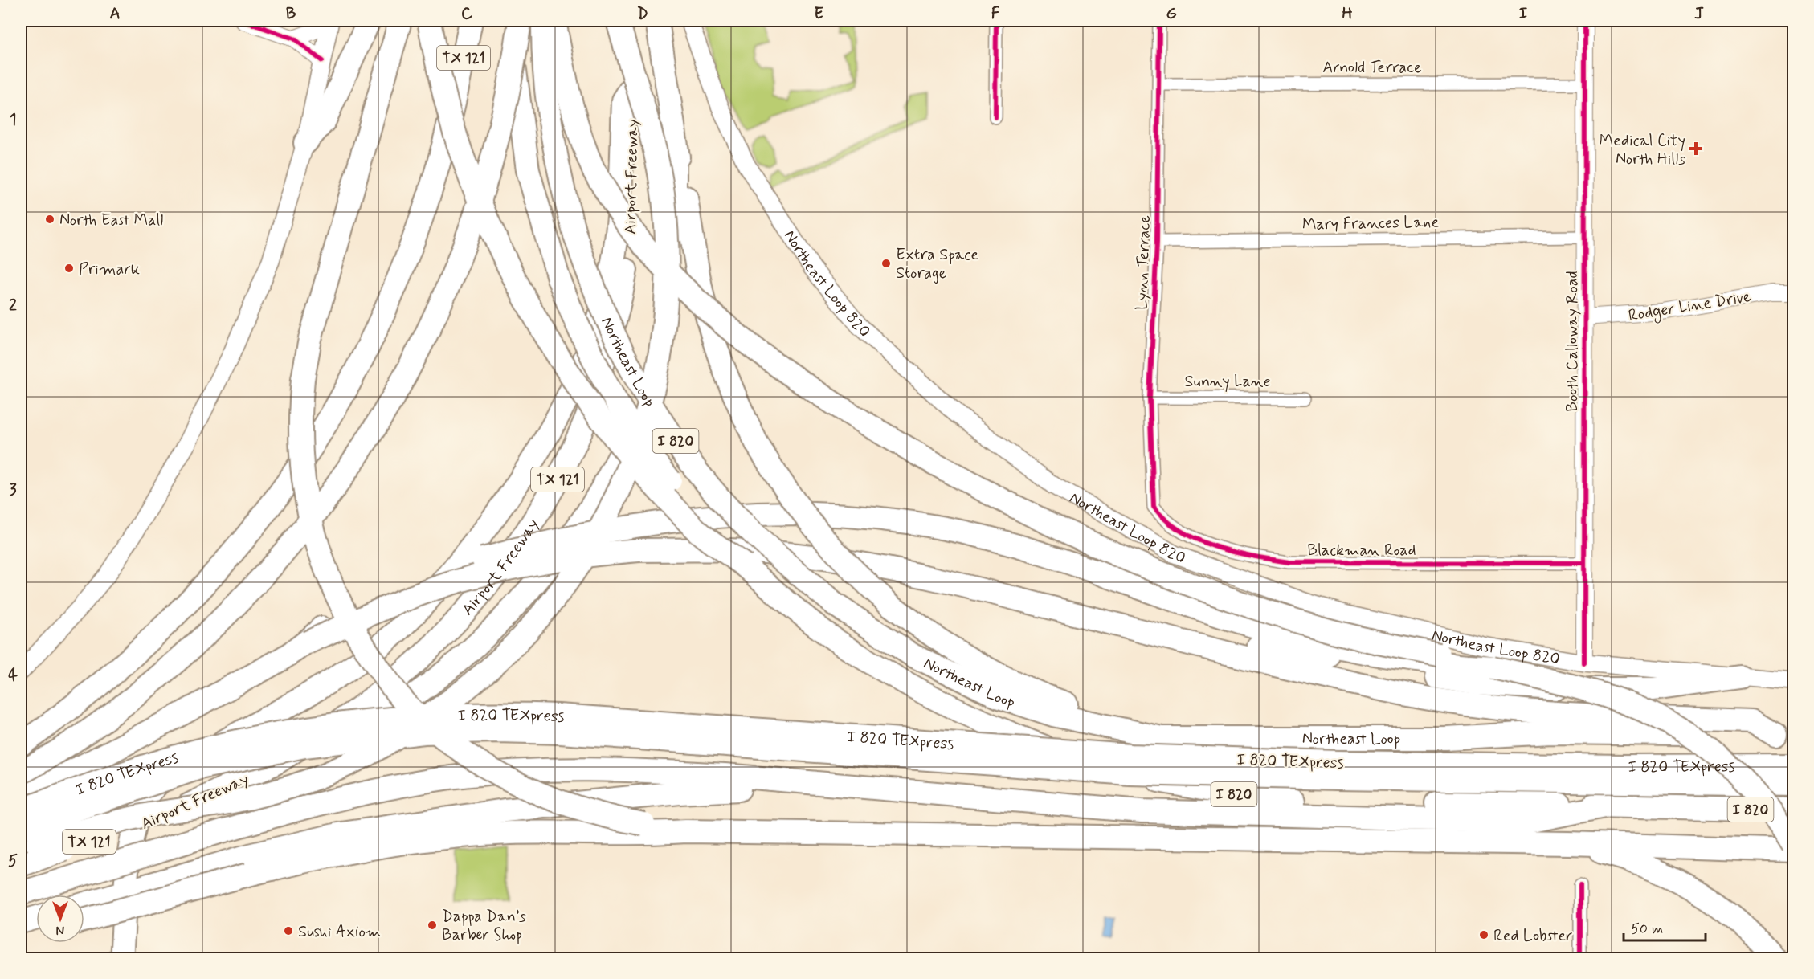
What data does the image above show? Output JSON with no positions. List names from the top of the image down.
{
  "streets": {
    "highway": [
      "TX 121",
      "Airport Freeway",
      "Northeast Loop",
      "I 820",
      "I 820 TEXpress"
    ],
    "main road": ["Northeast Loop 820"],
    "street": [
      "Arnold Terrace",
      "Mary Frances Lane",
      "Lynn Terrace",
      "Rodger Line Drive",
      "Booth Calloway Road",
      "Sunny Lane",
      "Blackman Road"
    ]
  },
  "crossings": [
    ["Arnold Terrace", "Lynn Terrace"],
    ["Arnold Terrace", "Booth Calloway Road"],
    ["Mary Frances Lane", "Lynn Terrace"],
    ["Mary Frances Lane", "Booth Calloway Road"],
    ["Lynn Terrace", "Sunny Lane"],
    ["Lynn Terrace", "Blackman Road"],
    ["Northeast Loop 820", "Booth Calloway Road"],
    ["Rodger Line Drive", "Booth Calloway Road"],
    ["Booth Calloway Road", "Blackman Road"],
    ["Northeast Loop", "I 820"]
  ],
  "places": {
    "health": ["Medical City North Hills"],
    "other": [
      "North East Mall",
      "Extra Space Storage",
      "Primark",
      "Dappa Dan’s Barber Shop",
      "Sushi Axiom",
      "Red Lobster"
    ]
  },
  "scale_bar": "50 m",
  "north": "bottom",
  "grid": {
    "columns": [
      "A",
      "B",
      "C",
      "D",
      "E",
      "F",
      "G",
      "H",
      "I",
      "J"
    ],
    "rows": [
      "1",
      "2",
      "3",
      "4",
      "5"
    ]
  }
}
